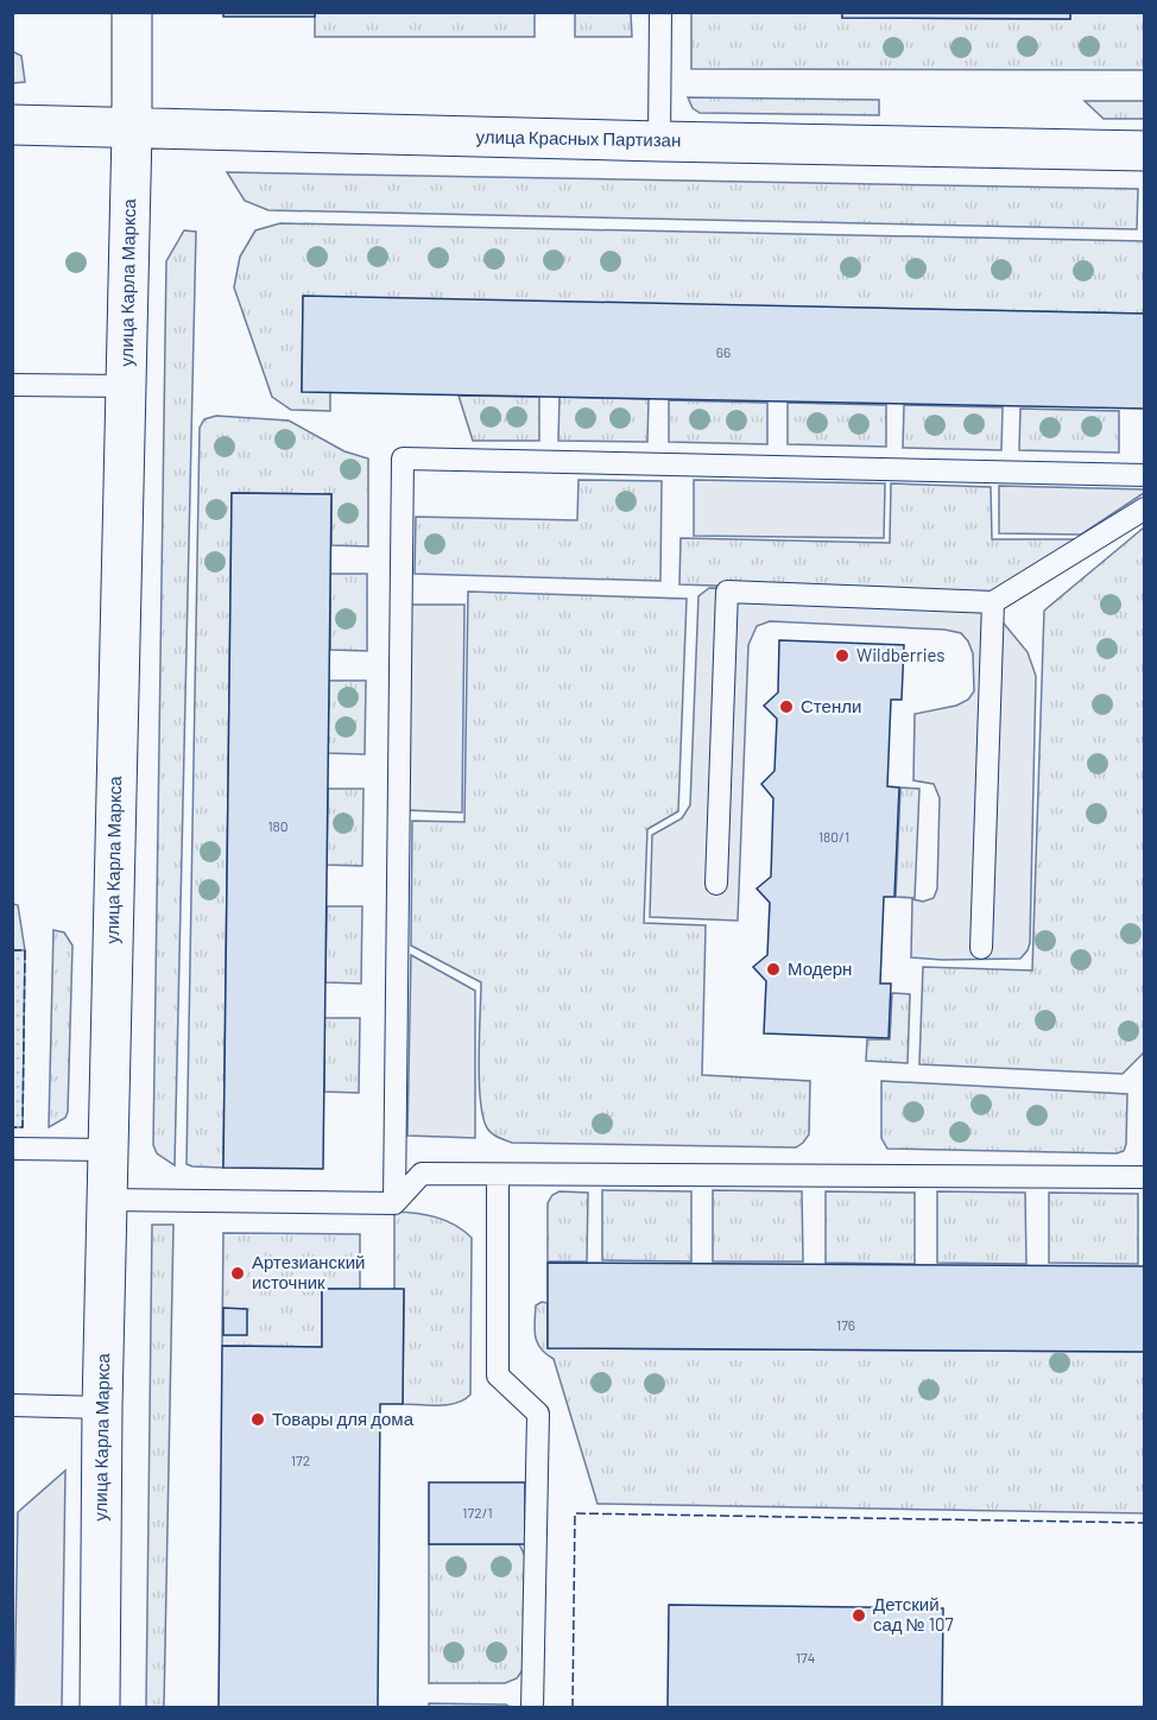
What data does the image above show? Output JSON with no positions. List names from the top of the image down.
{
  "streets": {
    "street": ["улица Красных Партизан", "улица Карла Маркса"]
  },
  "crossings": [
    ["улица Красных Партизан", "улица Карла Маркса"]
  ],
  "places": [
    "Wildberries",
    "Стенли",
    "Модерн",
    "Артезианский источник",
    "Товары для дома",
    "Детский сад № 107"
  ],
  "house_numbers": [
    "66",
    "180",
    "180/1",
    "176",
    "172",
    "172/1",
    "174"
  ]
}
